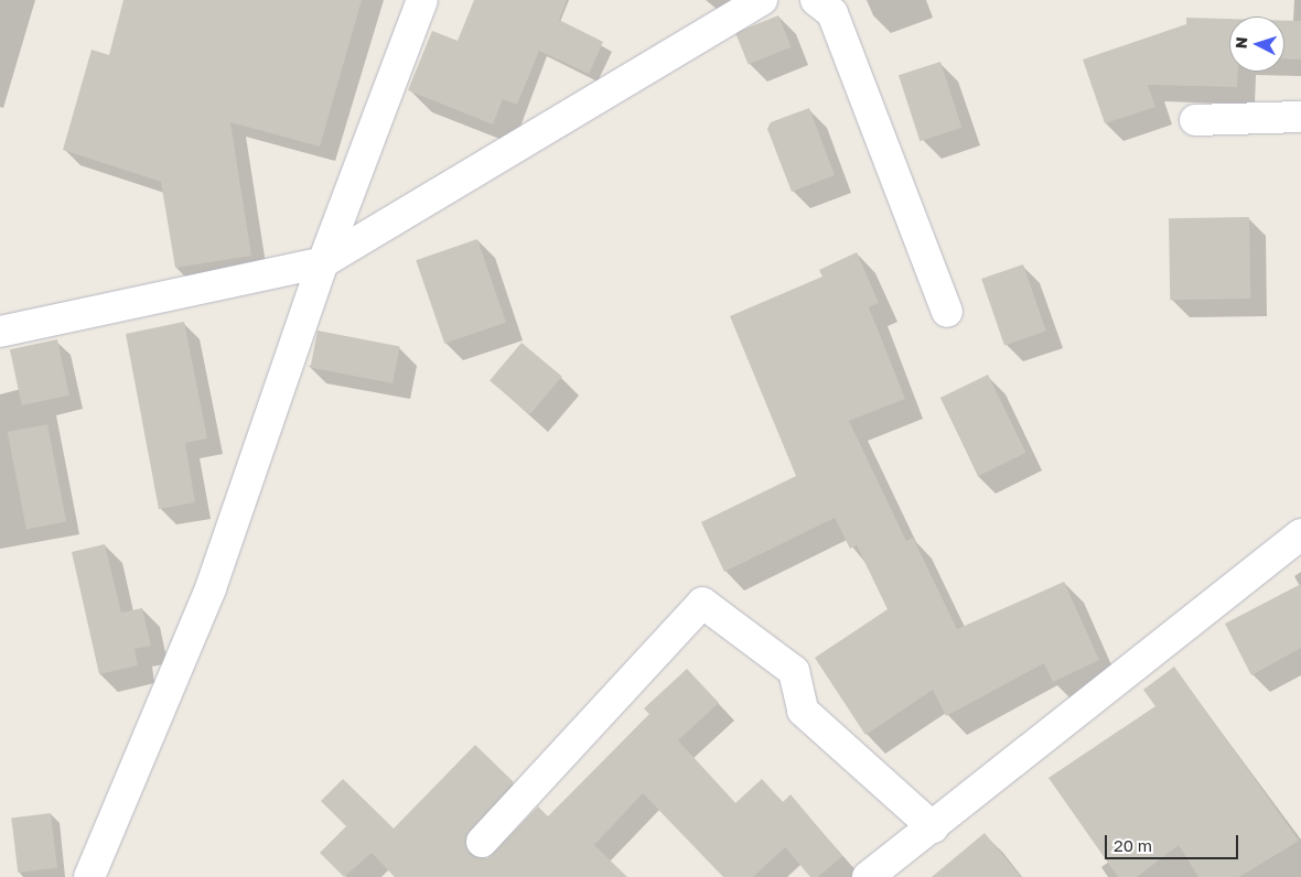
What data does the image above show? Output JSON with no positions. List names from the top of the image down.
{
  "scale_bar": "20 m",
  "north": "left"
}
